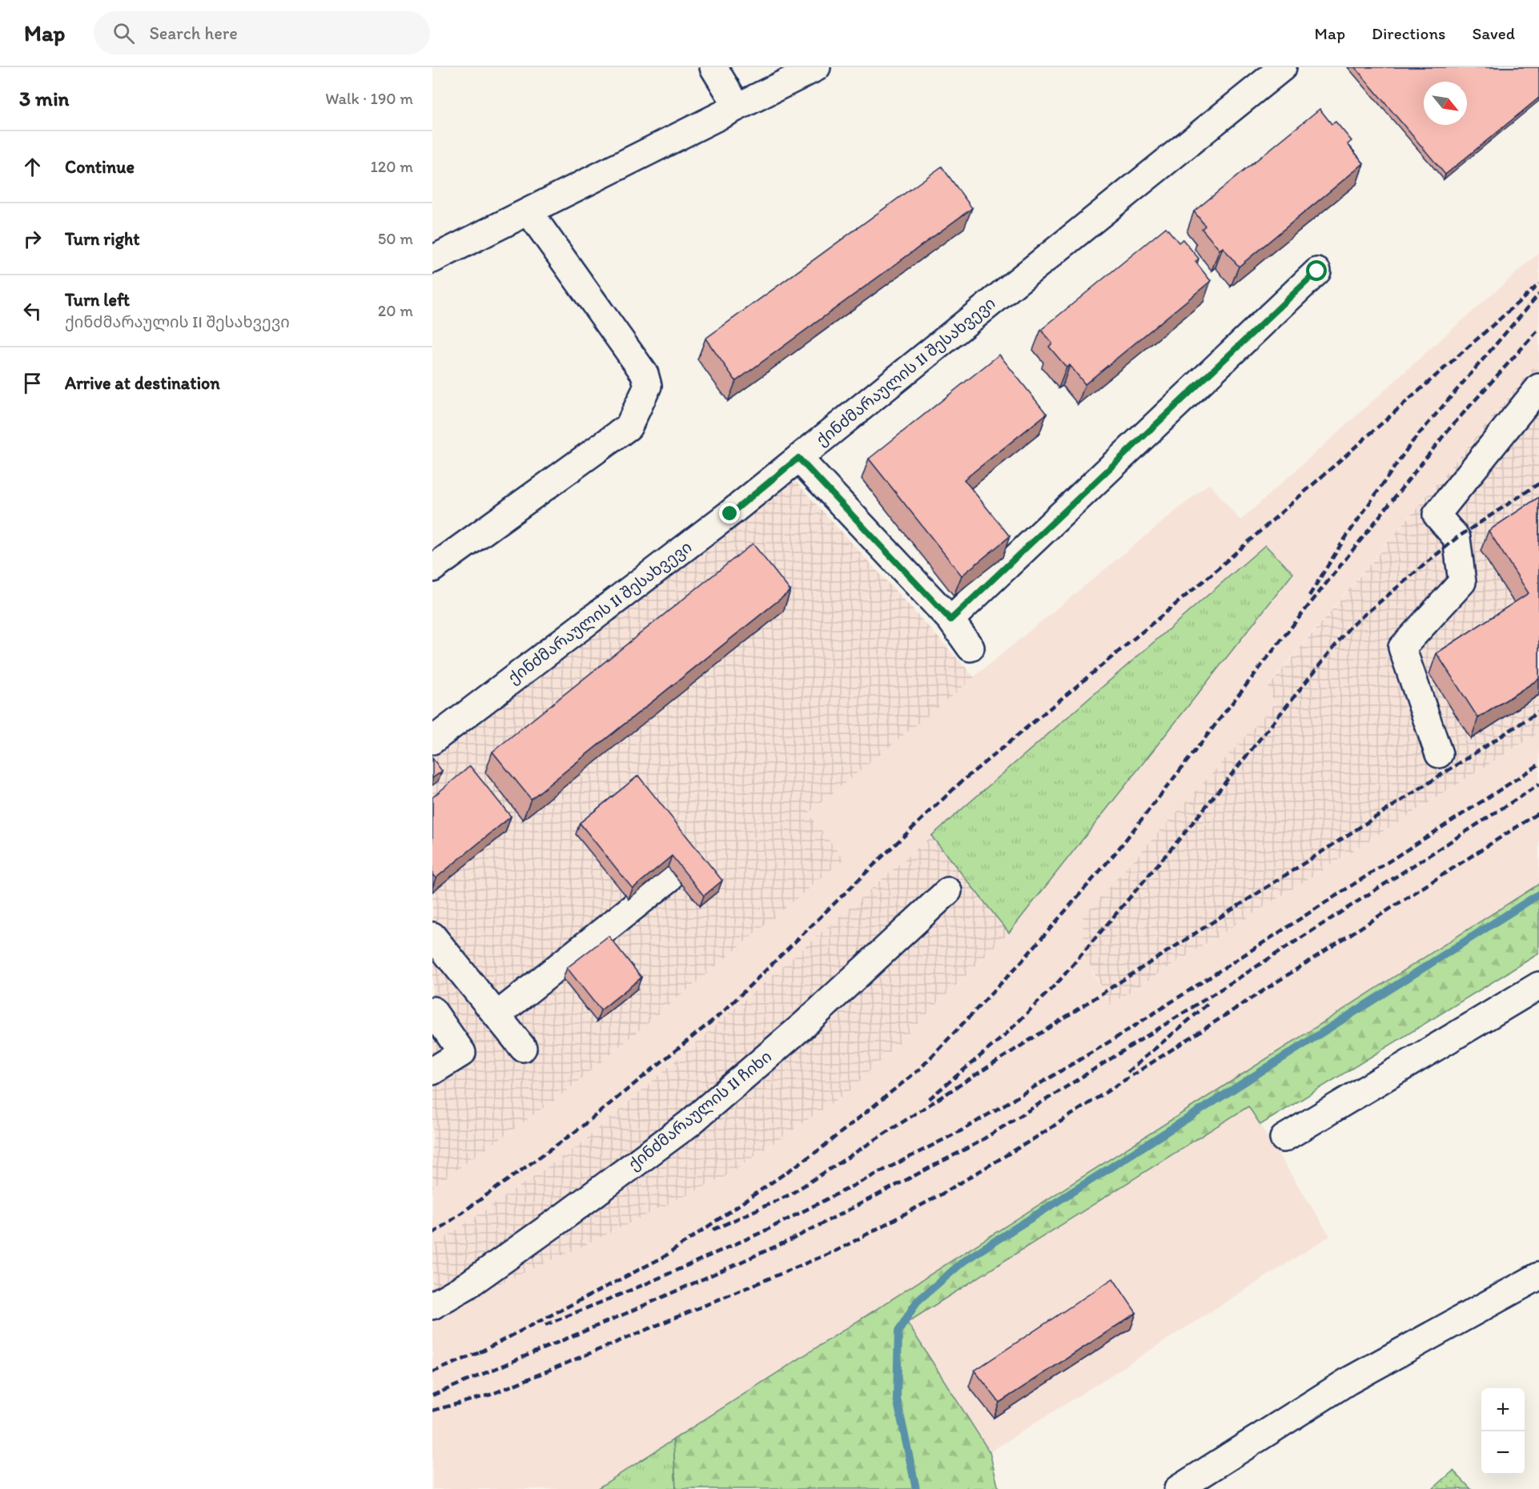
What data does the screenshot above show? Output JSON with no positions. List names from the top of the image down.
{
  "streets": {
    "street": ["ქინძმარაულის II შესახვევი", "ქინძმარაულის II ჩიხი"]
  },
  "north": "bottom right",
  "page": {
    "header": "Map",
    "search": "Search here",
    "nav": ["Map", "Directions", "Saved"],
    "heading": ["3 min", "Walk · 190 m"],
    "list": [
      ["Continue", "120 m"],
      ["Turn right", "50 m"],
      ["Turn left", "ქინძმარაულის II შესახვევი", "20 m"],
      "Arrive at destination"
    ],
    "map_buttons": ["+", "−"]
  }
}
